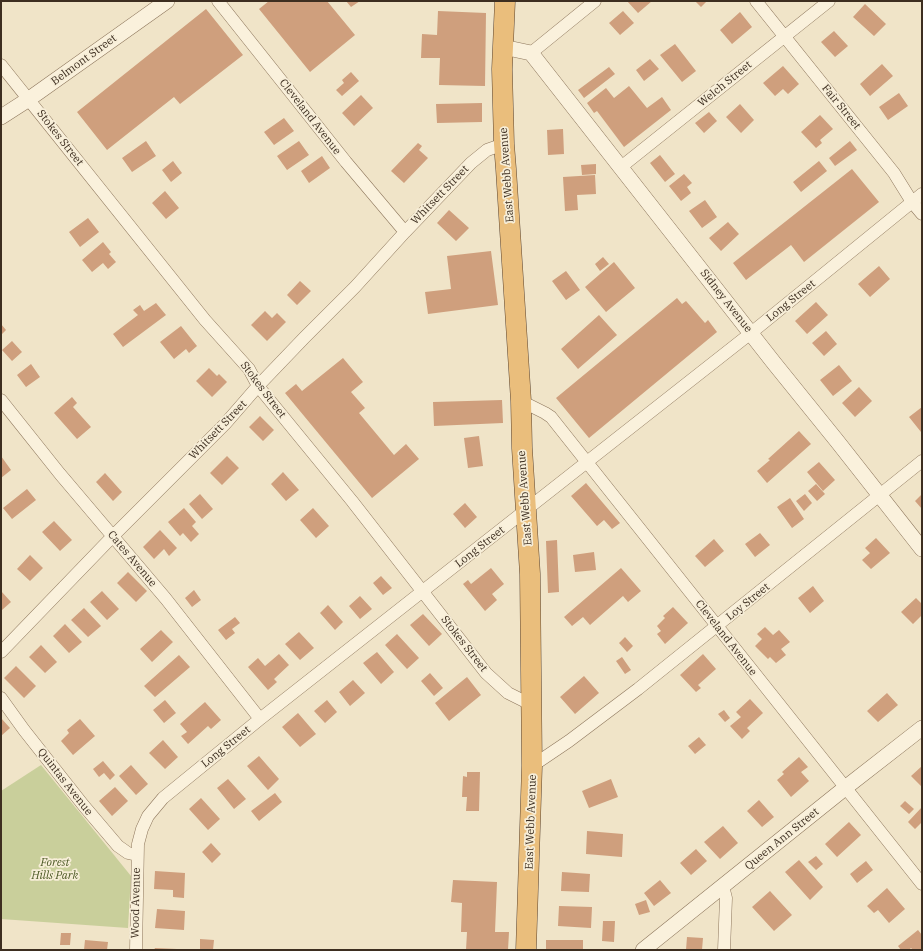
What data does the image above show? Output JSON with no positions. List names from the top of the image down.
{
  "streets": {
    "highway": ["East Webb Avenue"],
    "street": [
      "Belmont Street",
      "Welch Street",
      "Fair Street",
      "Cleveland Avenue",
      "Stokes Street",
      "Whitsett Street",
      "Sidney Avenue",
      "Long Street",
      "Cates Avenue",
      "Loy Street",
      "Quintas Avenue",
      "Queen Ann Street",
      "Wood Avenue"
    ]
  },
  "crossings": [
    ["Belmont Street", "Stokes Street"],
    ["Welch Street", "Fair Street"],
    ["Welch Street", "Sidney Avenue"],
    ["Fair Street", "Long Street"],
    ["Cleveland Avenue", "East Webb Avenue"],
    ["Cleveland Avenue", "Whitsett Street"],
    ["Cleveland Avenue", "Long Street"],
    ["Cleveland Avenue", "Loy Street"],
    ["Cleveland Avenue", "Queen Ann Street"],
    ["Stokes Street", "East Webb Avenue"],
    ["Stokes Street", "Whitsett Street"],
    ["Stokes Street", "Long Street"],
    ["East Webb Avenue", "Whitsett Street"],
    ["East Webb Avenue", "Long Street"],
    ["East Webb Avenue", "Loy Street"],
    ["Whitsett Street", "Cates Avenue"],
    ["Sidney Avenue", "Long Street"],
    ["Sidney Avenue", "Loy Street"],
    ["Long Street", "Cates Avenue"],
    ["Long Street", "Quintas Avenue"],
    ["Long Street", "Wood Avenue"],
    ["Quintas Avenue", "Wood Avenue"]
  ],
  "parks": ["Forest Hills Park"]
}
